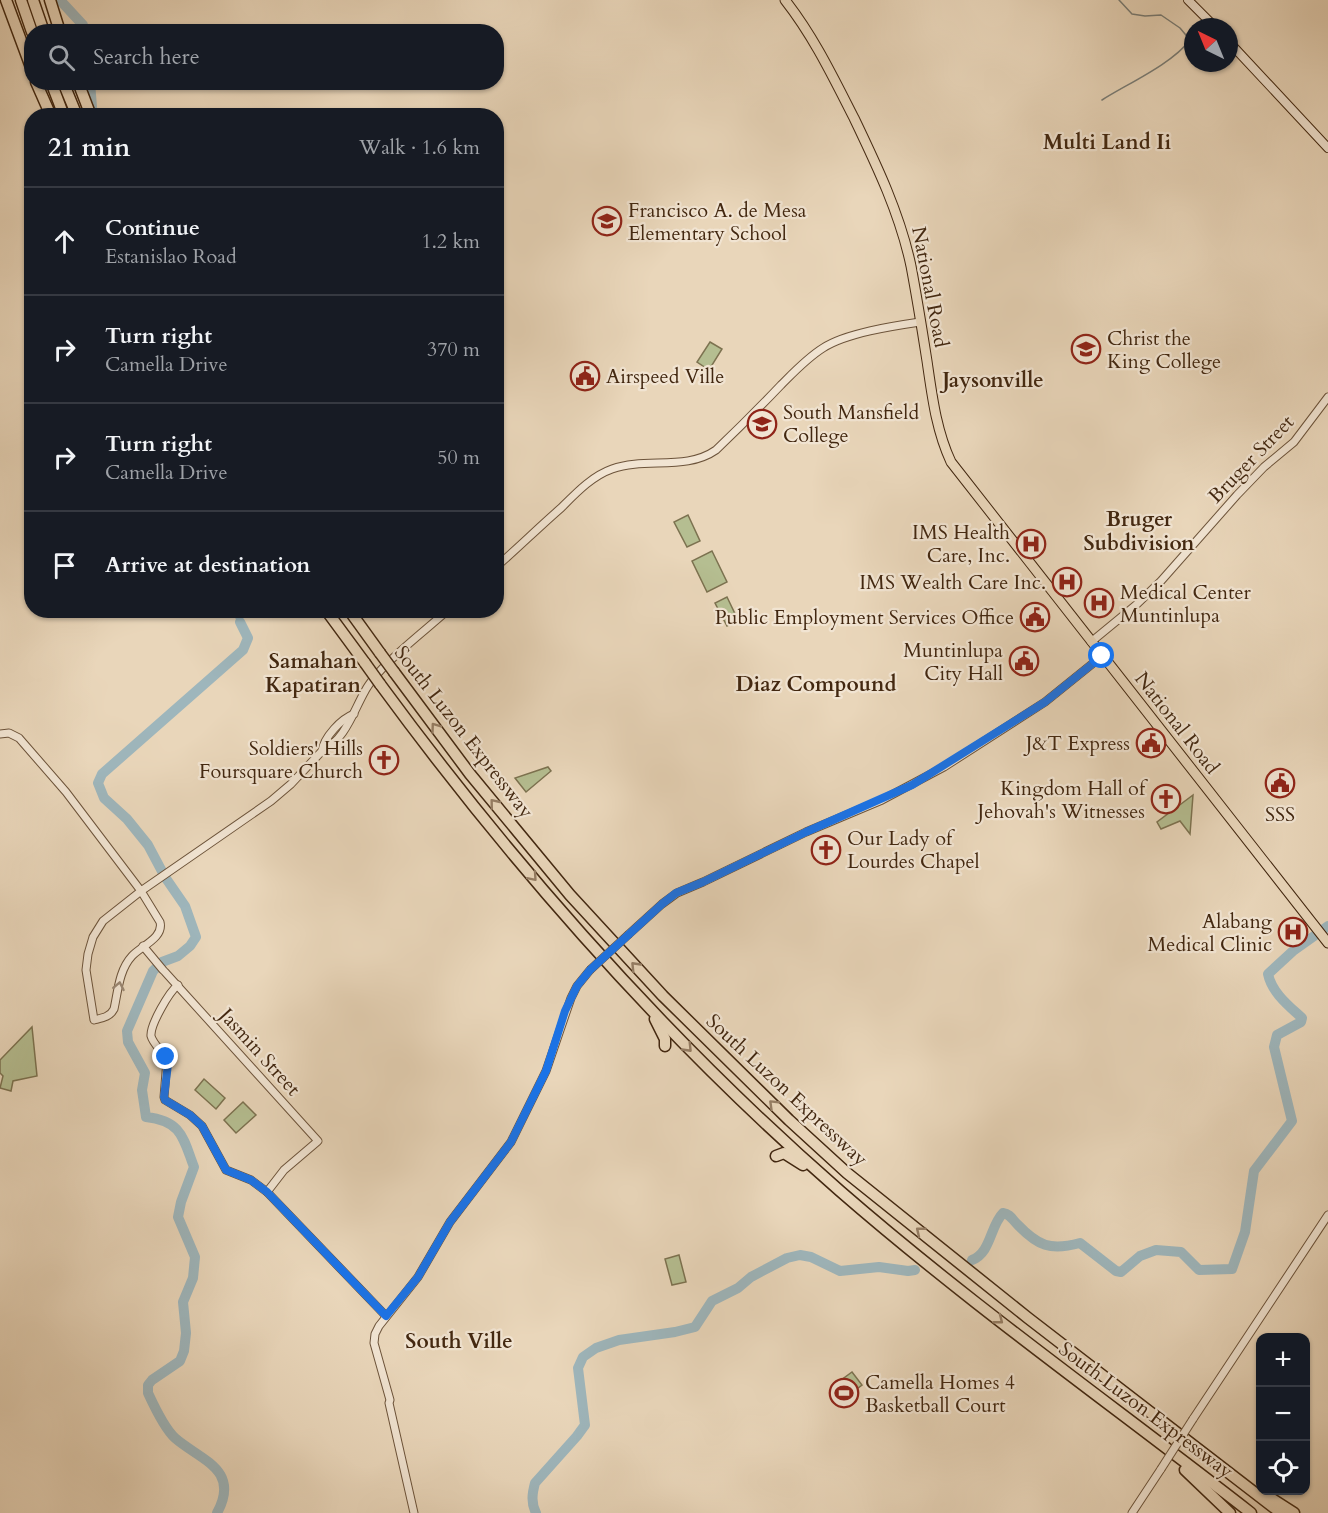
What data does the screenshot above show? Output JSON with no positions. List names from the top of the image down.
{
  "streets": {
    "highway": ["National Road", "South Luzon Expressway"],
    "street": ["Bruger Street", "Jasmin Street"]
  },
  "crossings": [
    ["National Road", "Bruger Street"]
  ],
  "districts": [
    "Multi Land Ii",
    "Jaysonville",
    "Bruger Subdivision",
    "Samahan Kapatiran",
    "Diaz Compound",
    "South Ville"
  ],
  "places": {
    "school or university": ["Francisco A. de Mesa Elementary School", "Christ the King College", "South Mansfield College"],
    "public building": [
      "Airspeed Ville",
      "Public Employment Services Office",
      "Muntinlupa City Hall",
      "J&T Express",
      "SSS"
    ],
    "hospital": [
      "IMS Health Care, Inc.",
      "IMS Wealth Care Inc.",
      "Medical Center Muntinlupa",
      "Alabang Medical Clinic"
    ],
    "church": ["Soldiers' Hills Foursquare Church", "Kingdom Hall of Jehovah's Witnesses", "Our Lady of Lourdes Chapel"],
    "sports": ["Camella Homes 4 Basketball Court"]
  },
  "north": "top left",
  "page": {
    "search": "Search here",
    "heading": ["21 min", "Walk · 1.6 km"],
    "list": [
      ["Continue", "Estanislao Road", "1.2 km"],
      ["Turn right", "Camella Drive", "370 m"],
      ["Turn right", "Camella Drive", "50 m"],
      "Arrive at destination"
    ],
    "map_buttons": ["+", "−"]
  }
}
